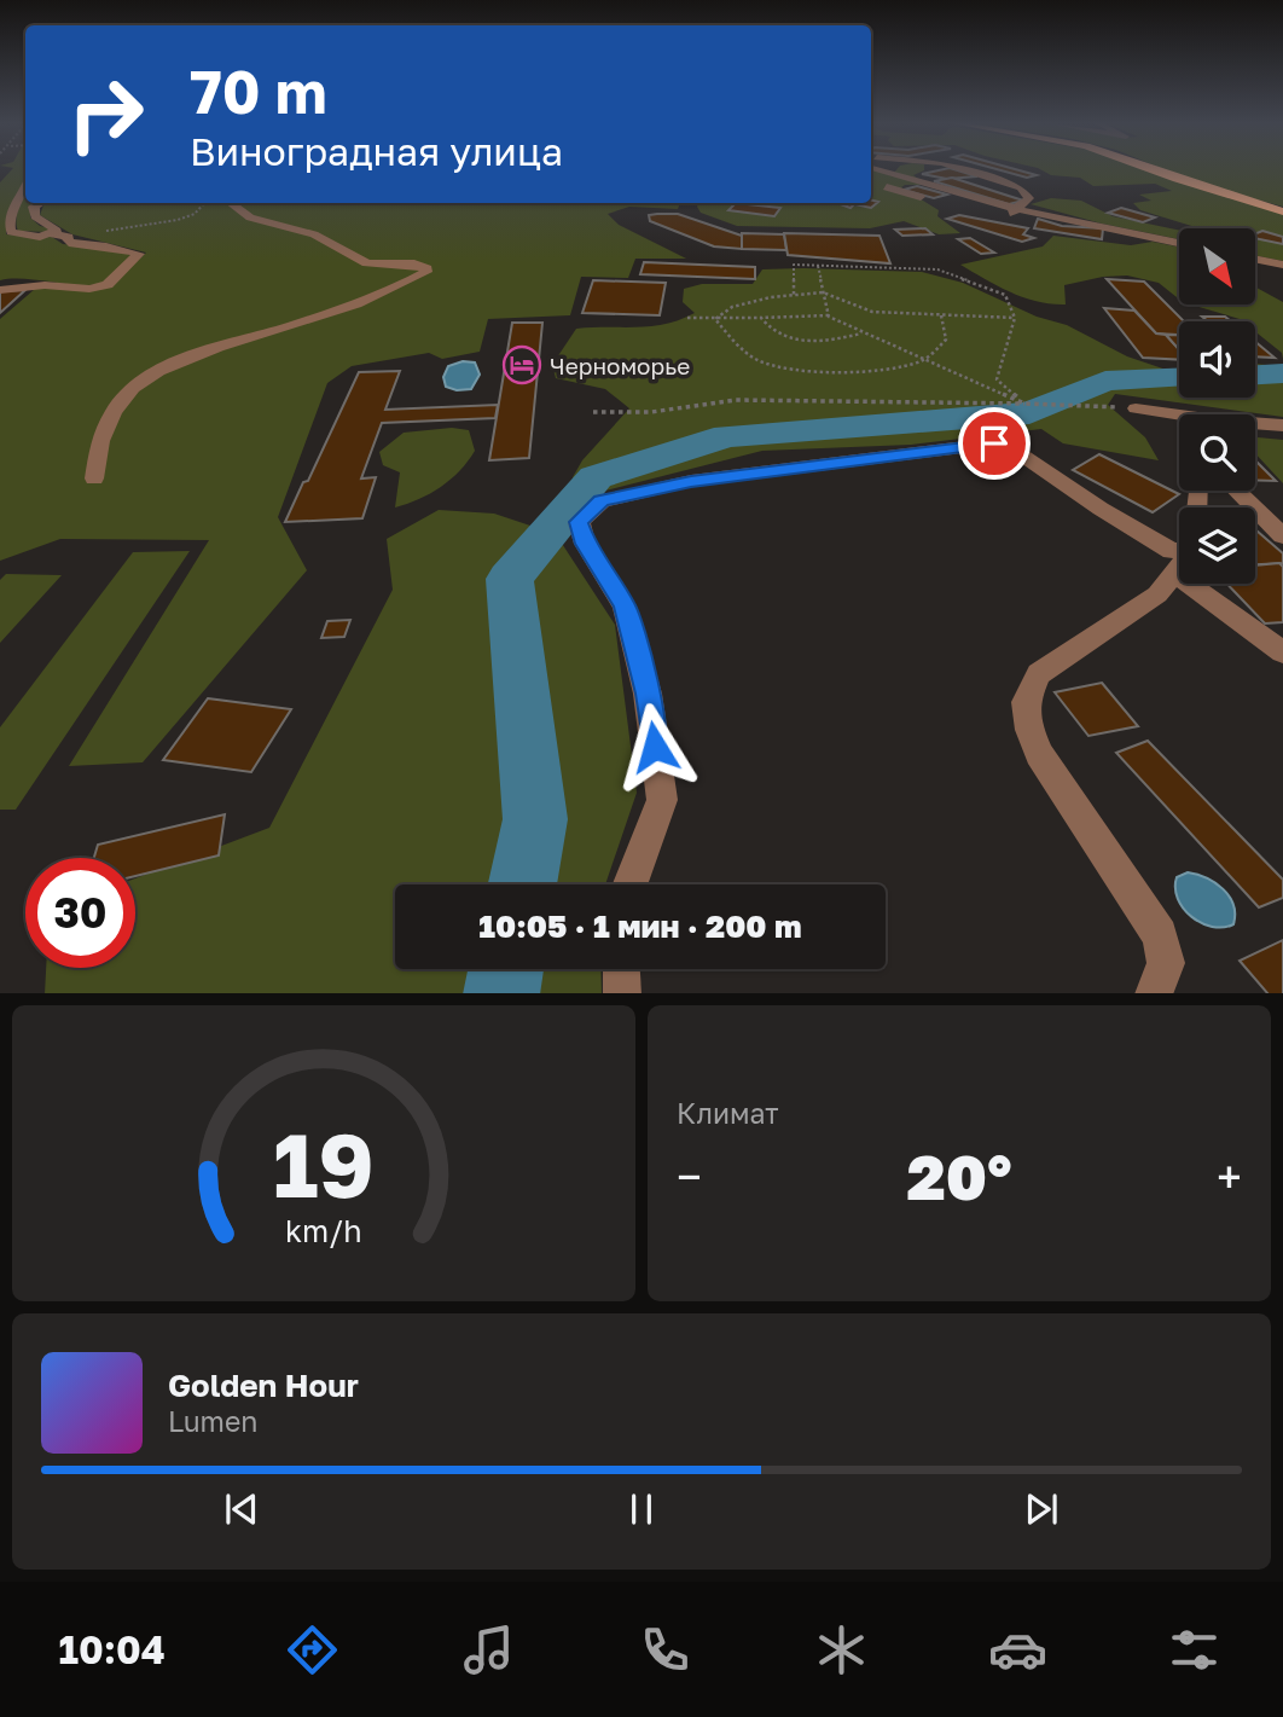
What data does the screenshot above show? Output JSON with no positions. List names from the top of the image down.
{
  "places": {
    "hotel": ["Черноморье"]
  },
  "north": "bottom right",
  "page": {
    "turn": ["70 m", "Виноградная улица"],
    "limit": "30",
    "trip": "10:05 · 1 мин · 200 m",
    "tile": "Климат",
    "heat": ["−", "20°", "+"],
    "song": ["Golden Hour", "Lumen"],
    "tabs": "10:04",
    "gauge": ["19", "km/h"]
  }
}
